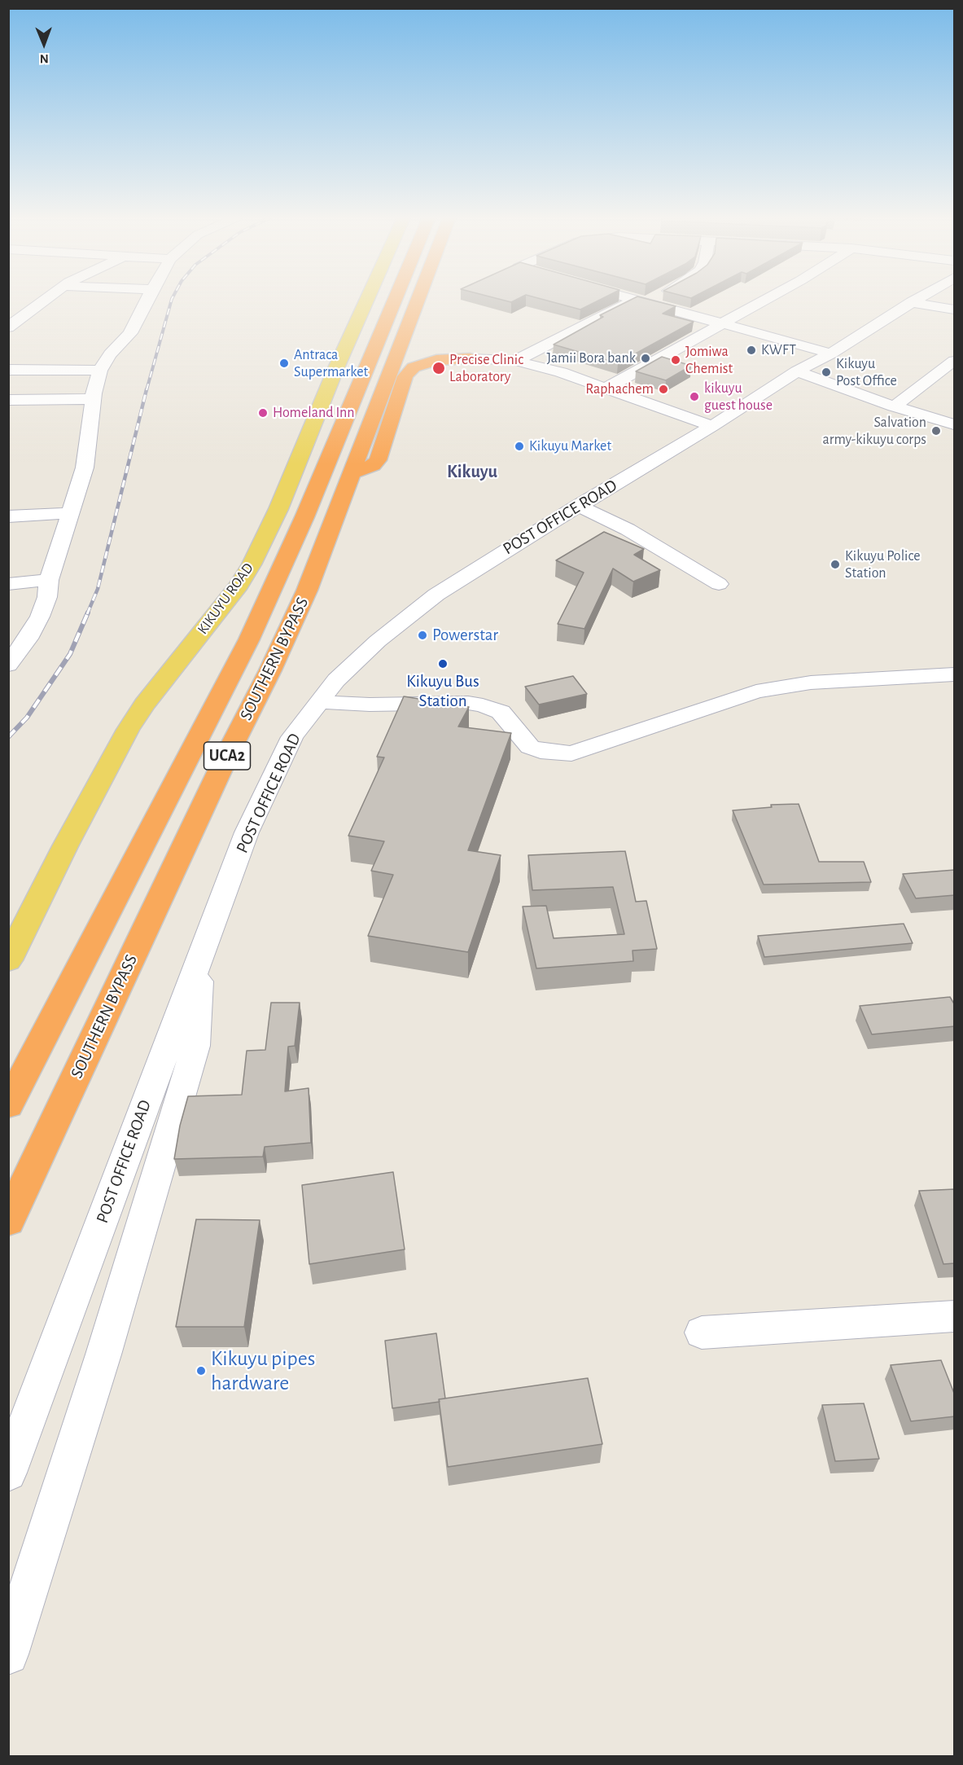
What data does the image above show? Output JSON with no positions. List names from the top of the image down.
{
  "streets": {
    "highway": ["SOUTHERN BYPASS", "UCA2"],
    "main road": ["KIKUYU ROAD"],
    "street": ["POST OFFICE ROAD"]
  },
  "districts": ["Kikuyu"],
  "places": [
    "KWFT",
    "Jamii Bora bank",
    "Jomiwa Chemist",
    "Antraca Supermarket",
    "Precise Clinic Laboratory",
    "Kikuyu Post Office",
    "Raphachem",
    "kikuyu guest house",
    "Homeland Inn",
    "Salvation army-kikuyu corps",
    "Kikuyu Market",
    "Kikuyu Police Station",
    "Powerstar",
    "Kikuyu Bus Station",
    "Kikuyu pipes hardware"
  ],
  "north": "bottom"
}
